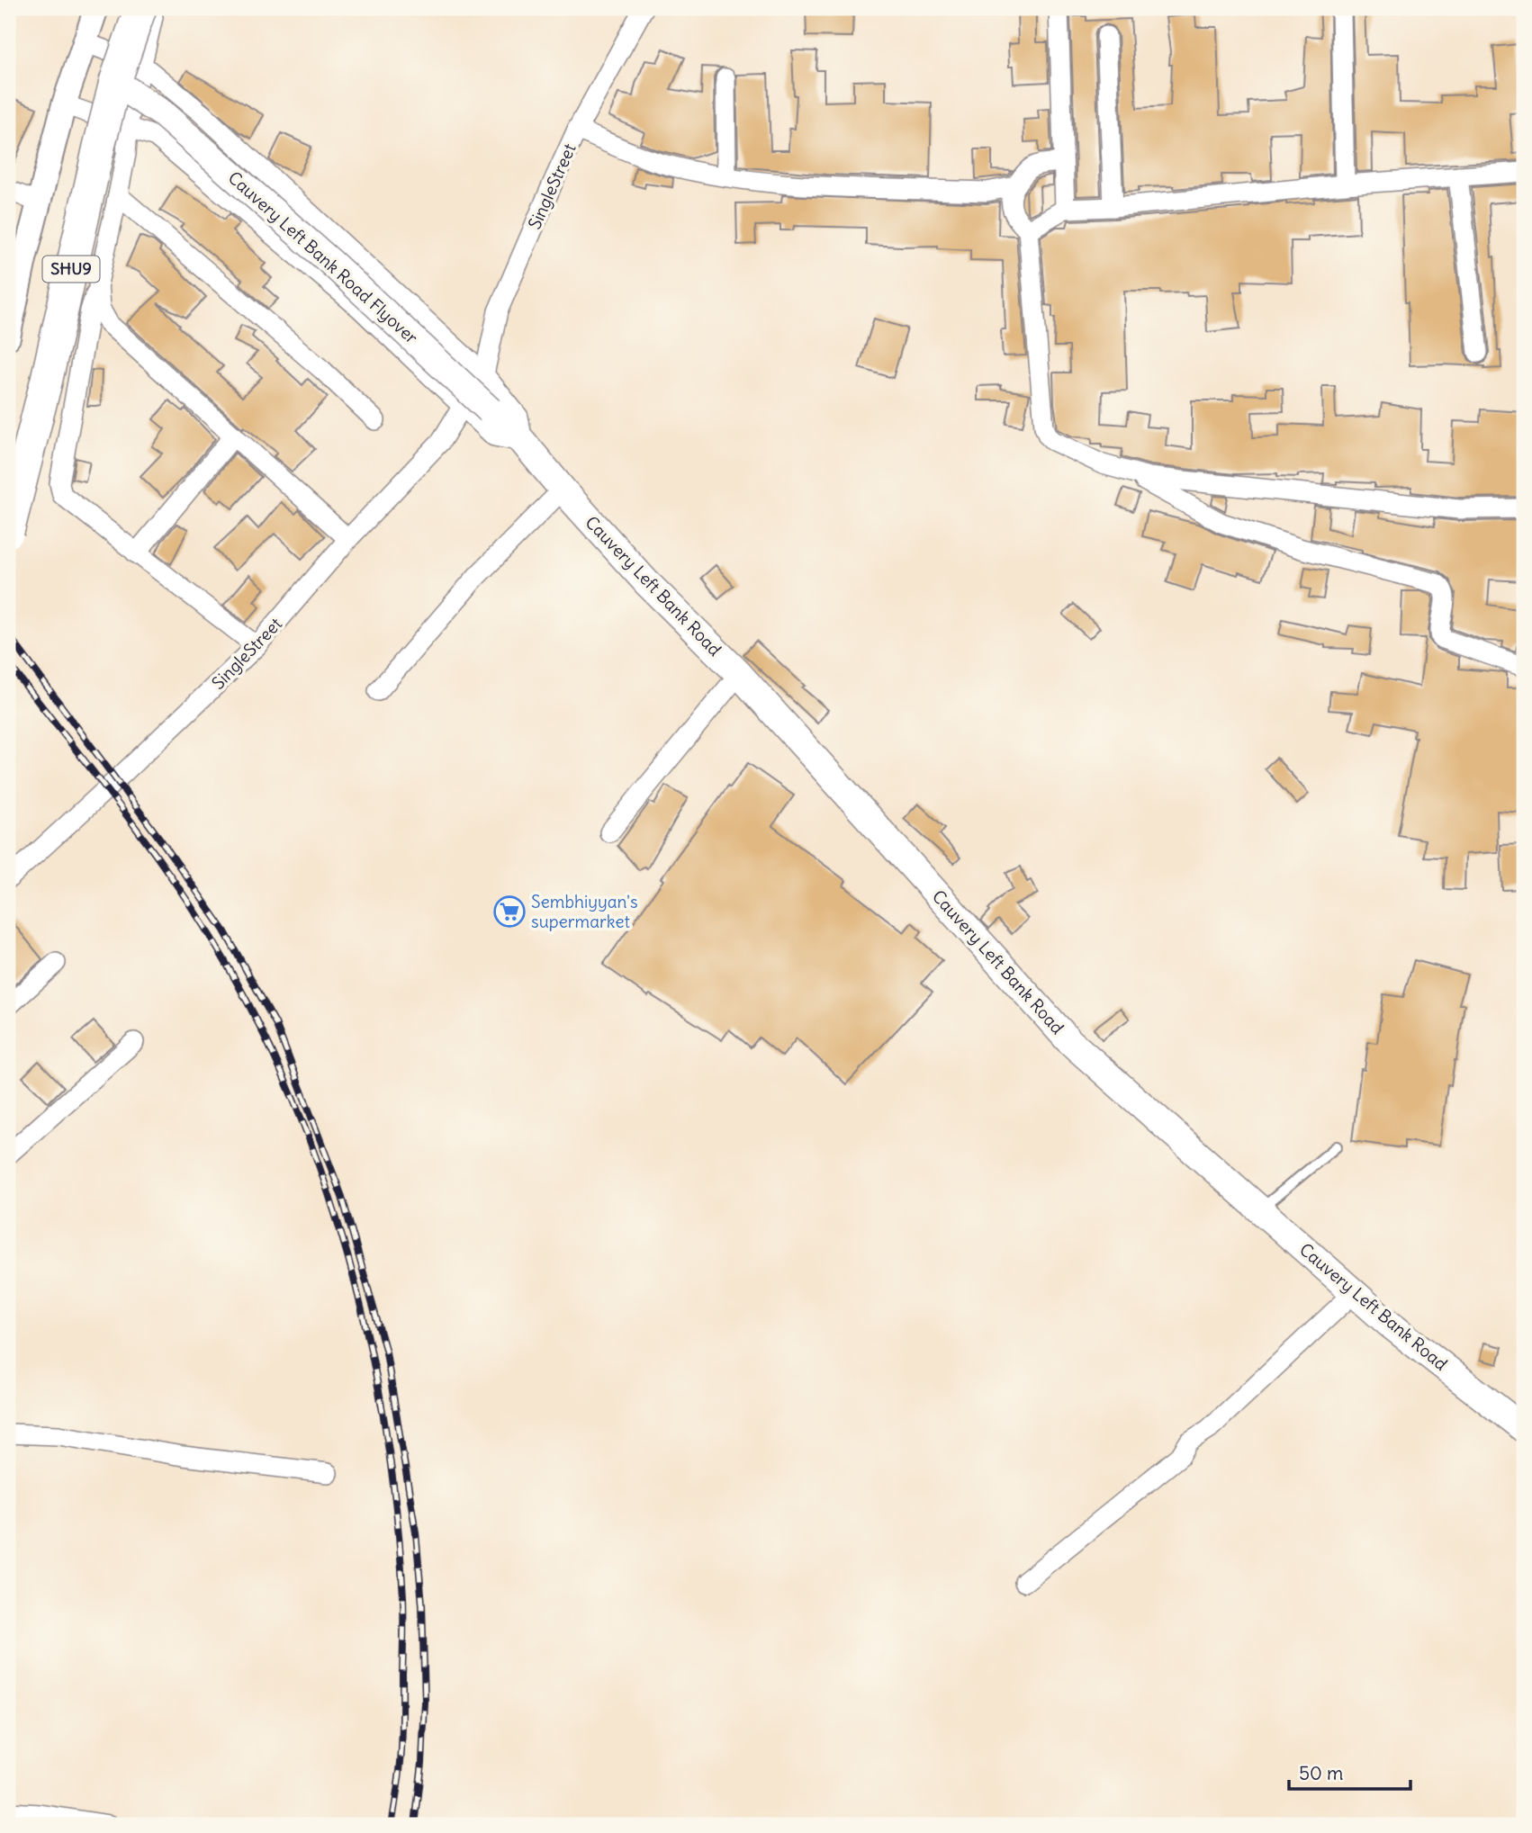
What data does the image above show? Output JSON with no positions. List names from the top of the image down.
{
  "streets": {
    "highway": ["SHU9"],
    "main road": ["Cauvery Left Bank Road Flyover", "Cauvery Left Bank Road"],
    "street": ["SingleStreet"]
  },
  "crossings": [
    ["Cauvery Left Bank Road Flyover", "SHU9"],
    ["Cauvery Left Bank Road Flyover", "Cauvery Left Bank Road"]
  ],
  "places": {
    "supermarket": ["Sembhiyyan's supermarket"]
  },
  "scale_bar": "50 m"
}
